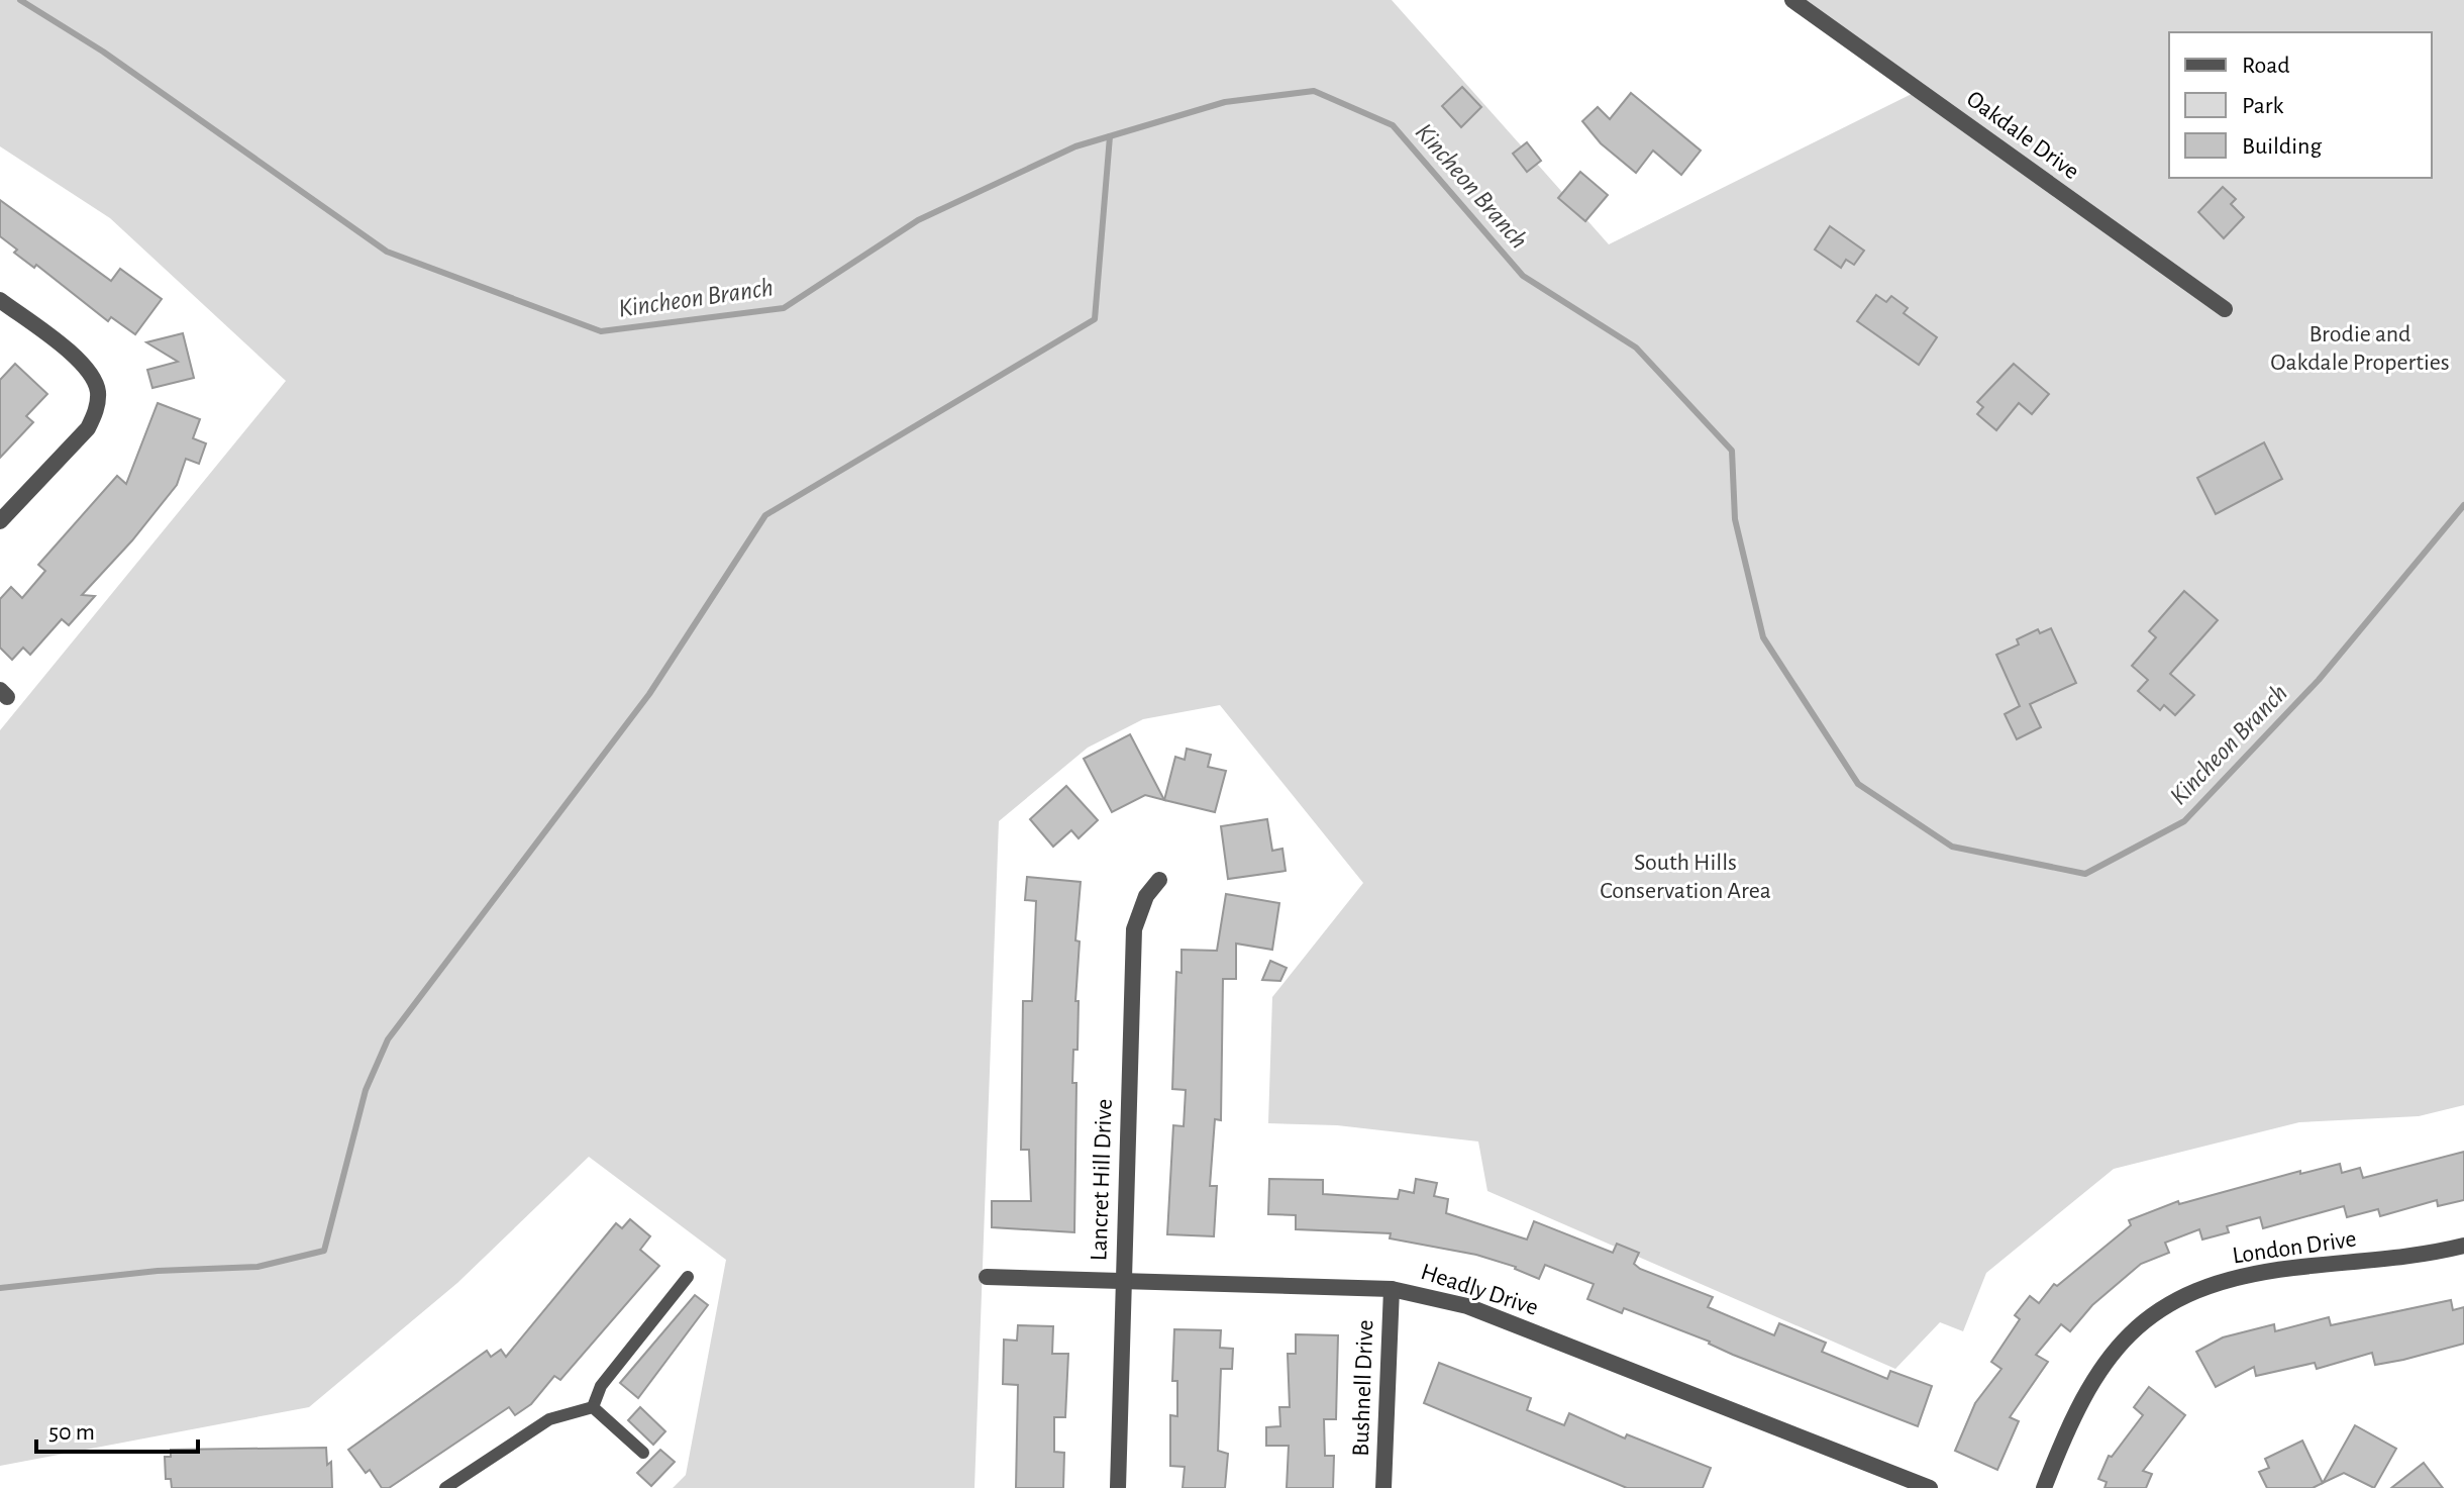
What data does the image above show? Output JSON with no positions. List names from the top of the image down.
{
  "streets": {
    "street": [
      "Oakdale Drive",
      "Lancret Hill Drive",
      "London Drive",
      "Headly Drive",
      "Bushnell Drive"
    ]
  },
  "crossings": [
    ["Lancret Hill Drive", "Headly Drive"],
    ["Headly Drive", "Bushnell Drive"]
  ],
  "water": ["Kincheon Branch"],
  "parks": ["Brodie and Oakdale Properties", "South Hills Conservation Area"],
  "legend": ["Road", "Park", "Building"],
  "scale_bar": "50 m"
}
